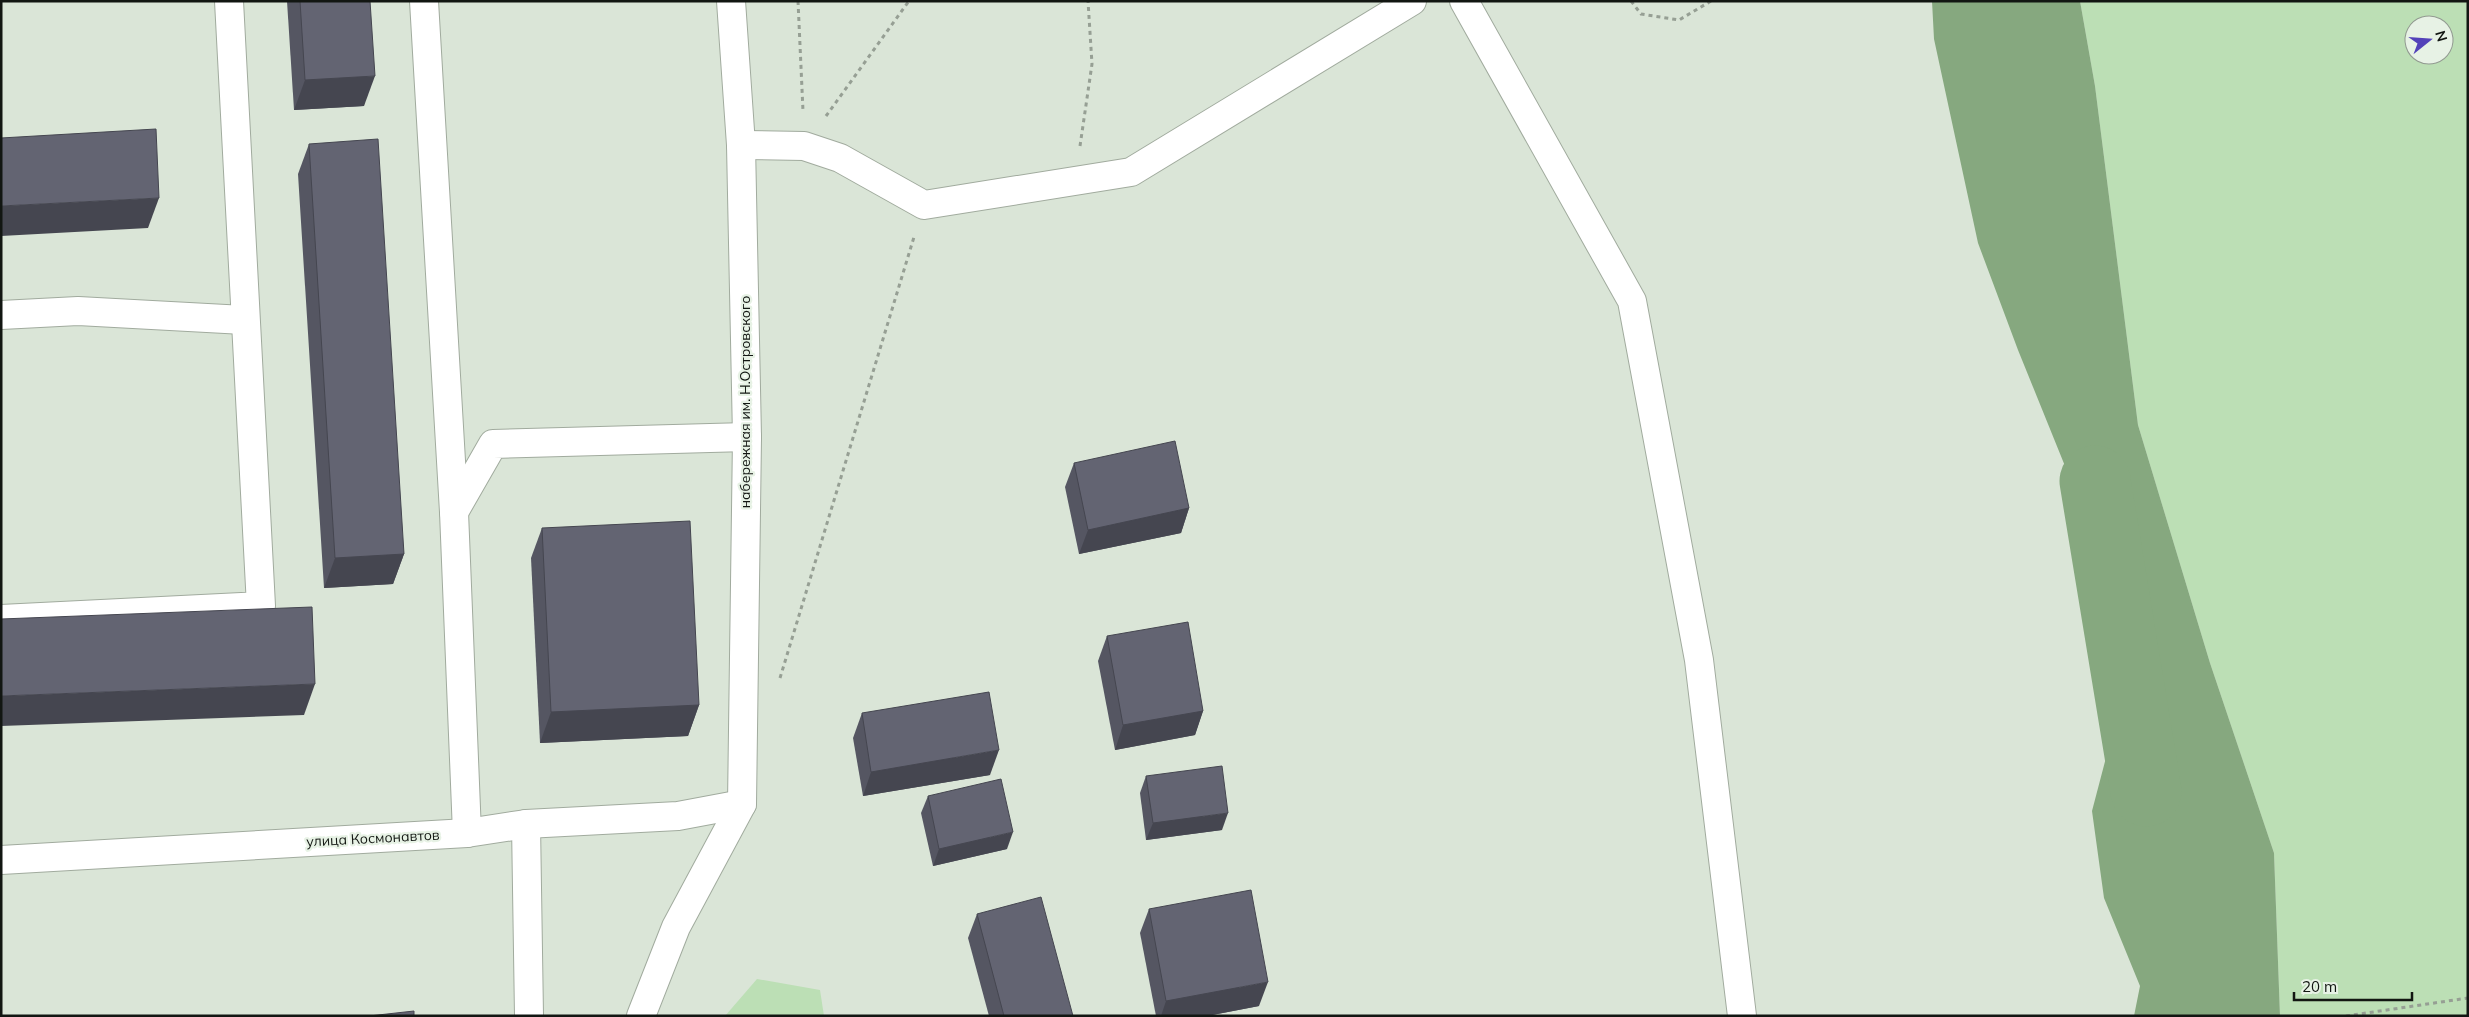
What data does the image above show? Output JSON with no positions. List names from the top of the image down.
{
  "streets": {
    "street": ["набережная им. Н.Островского", "улица Космонавтов"]
  },
  "crossings": [
    ["набережная им. Н.Островского", "улица Космонавтов"]
  ],
  "scale_bar": "20 m",
  "north": "right"
}
